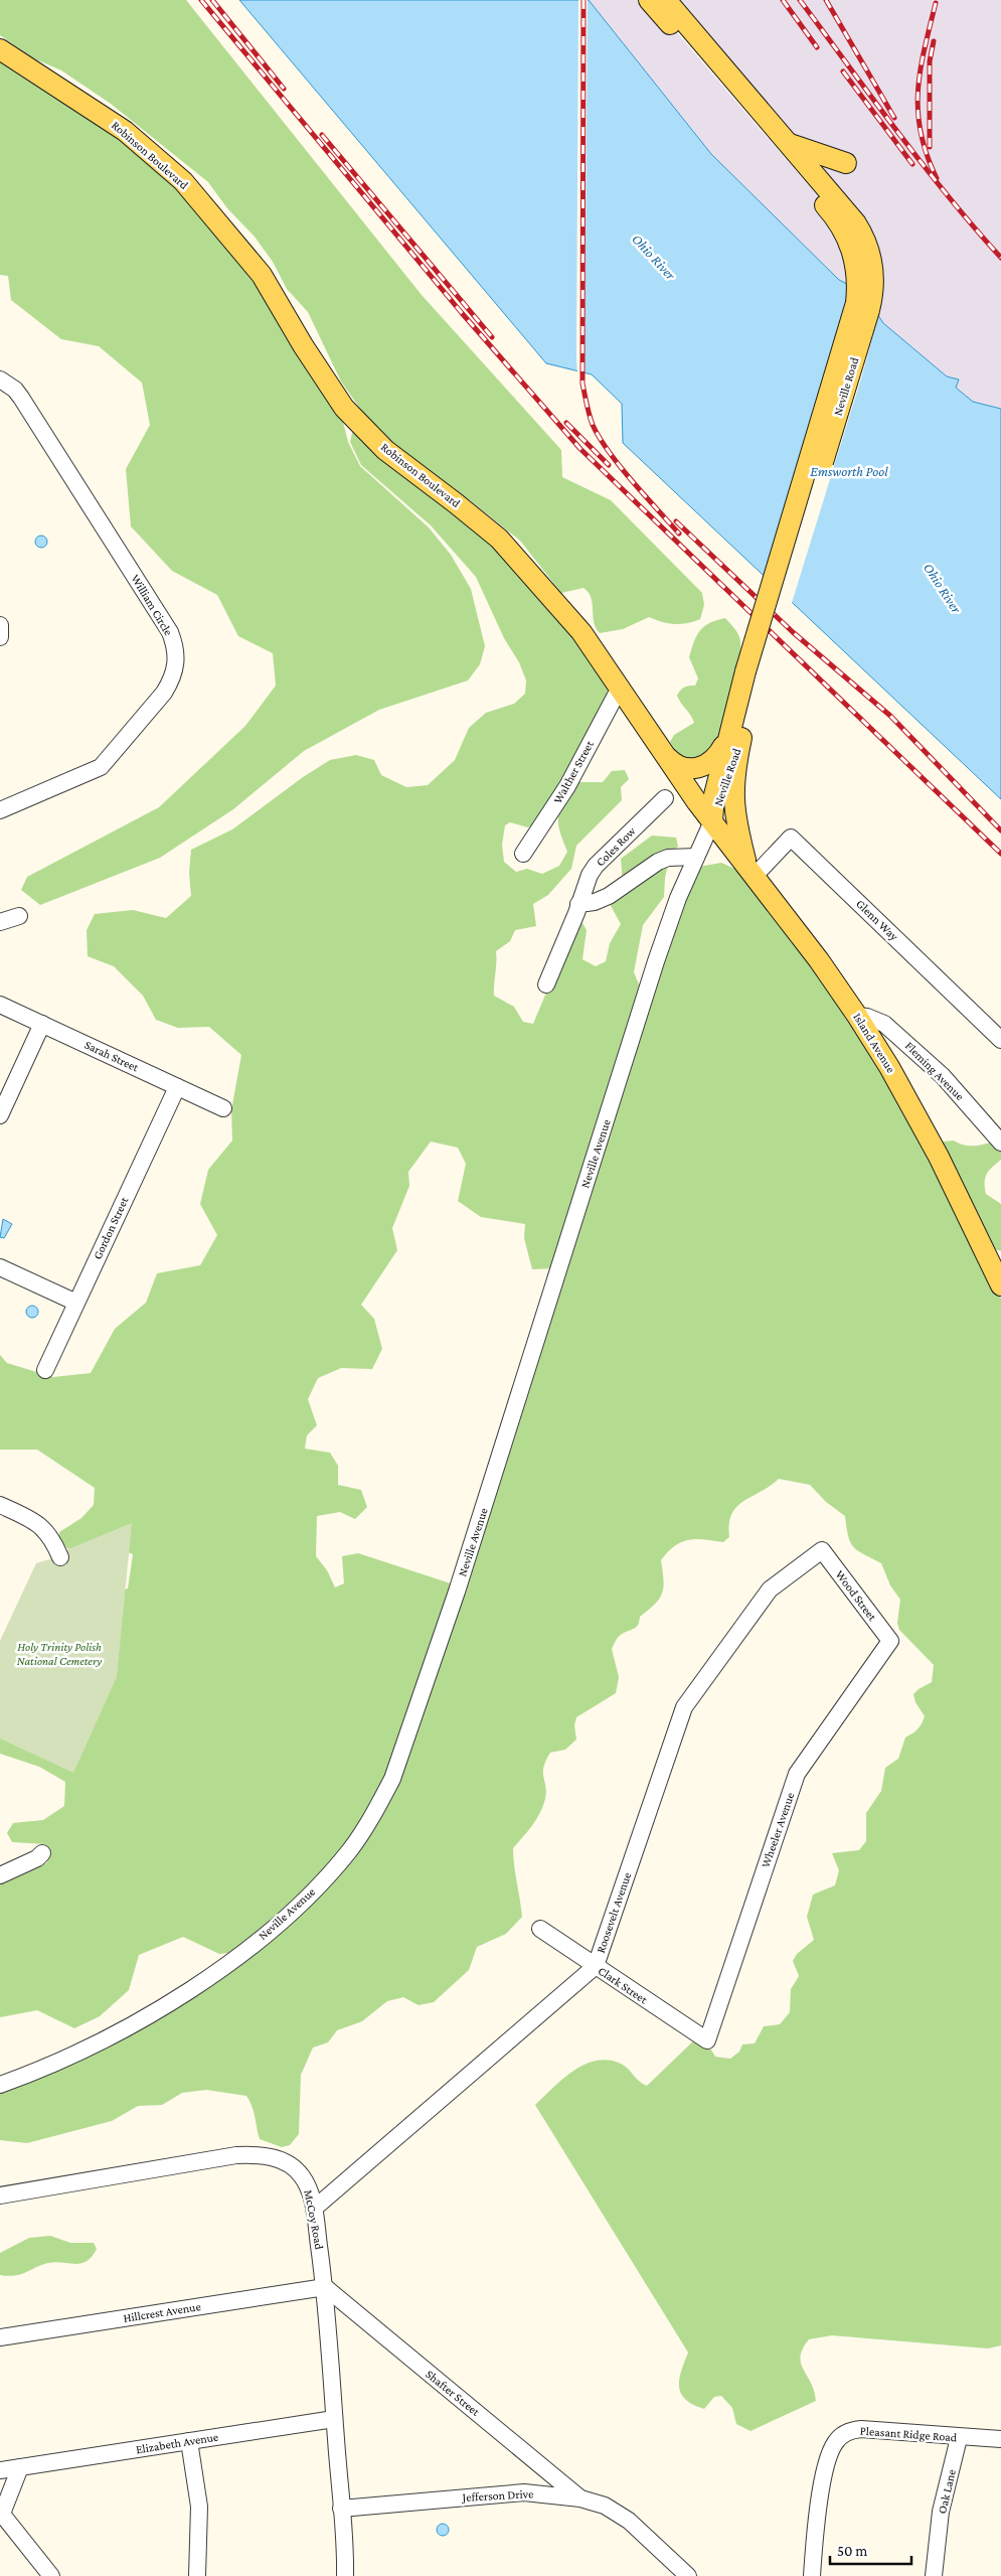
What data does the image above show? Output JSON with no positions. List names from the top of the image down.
{
  "streets": {
    "main road": ["Robinson Boulevard", "Neville Road", "Island Avenue"],
    "street": [
      "William Circle",
      "Walther Street",
      "Coles Row",
      "Glenn Way",
      "Sarah Street",
      "Fleming Avenue",
      "Neville Avenue",
      "Gordon Street",
      "Wood Street",
      "Wheeler Avenue",
      "Roosevelt Avenue",
      "Clark Street",
      "McCoy Road",
      "Hillcrest Avenue",
      "Shafter Street",
      "Pleasant Ridge Road",
      "Elizabeth Avenue",
      "Oak Lane",
      "Jefferson Drive"
    ]
  },
  "crossings": [
    ["Robinson Boulevard", "Neville Road"],
    ["Robinson Boulevard", "Walther Street"],
    ["Robinson Boulevard", "Island Avenue"],
    ["Robinson Boulevard", "Neville Avenue"],
    ["Neville Road", "Island Avenue"],
    ["Neville Road", "Neville Avenue"],
    ["Glenn Way", "Island Avenue"],
    ["Island Avenue", "Fleming Avenue"],
    ["Island Avenue", "Neville Avenue"],
    ["Sarah Street", "Gordon Street"],
    ["Wood Street", "Wheeler Avenue"],
    ["Wood Street", "Roosevelt Avenue"],
    ["Wheeler Avenue", "Clark Street"],
    ["Roosevelt Avenue", "Clark Street"],
    ["Roosevelt Avenue", "McCoy Road"],
    ["McCoy Road", "Hillcrest Avenue"],
    ["McCoy Road", "Shafter Street"],
    ["McCoy Road", "Elizabeth Avenue"],
    ["McCoy Road", "Jefferson Drive"],
    ["Hillcrest Avenue", "Shafter Street"],
    ["Shafter Street", "Jefferson Drive"],
    ["Pleasant Ridge Road", "Oak Lane"]
  ],
  "water": ["Ohio River", "Emsworth Pool"],
  "parks": ["Holy Trinity Polish National Cemetery"],
  "scale_bar": "50 m"
}
